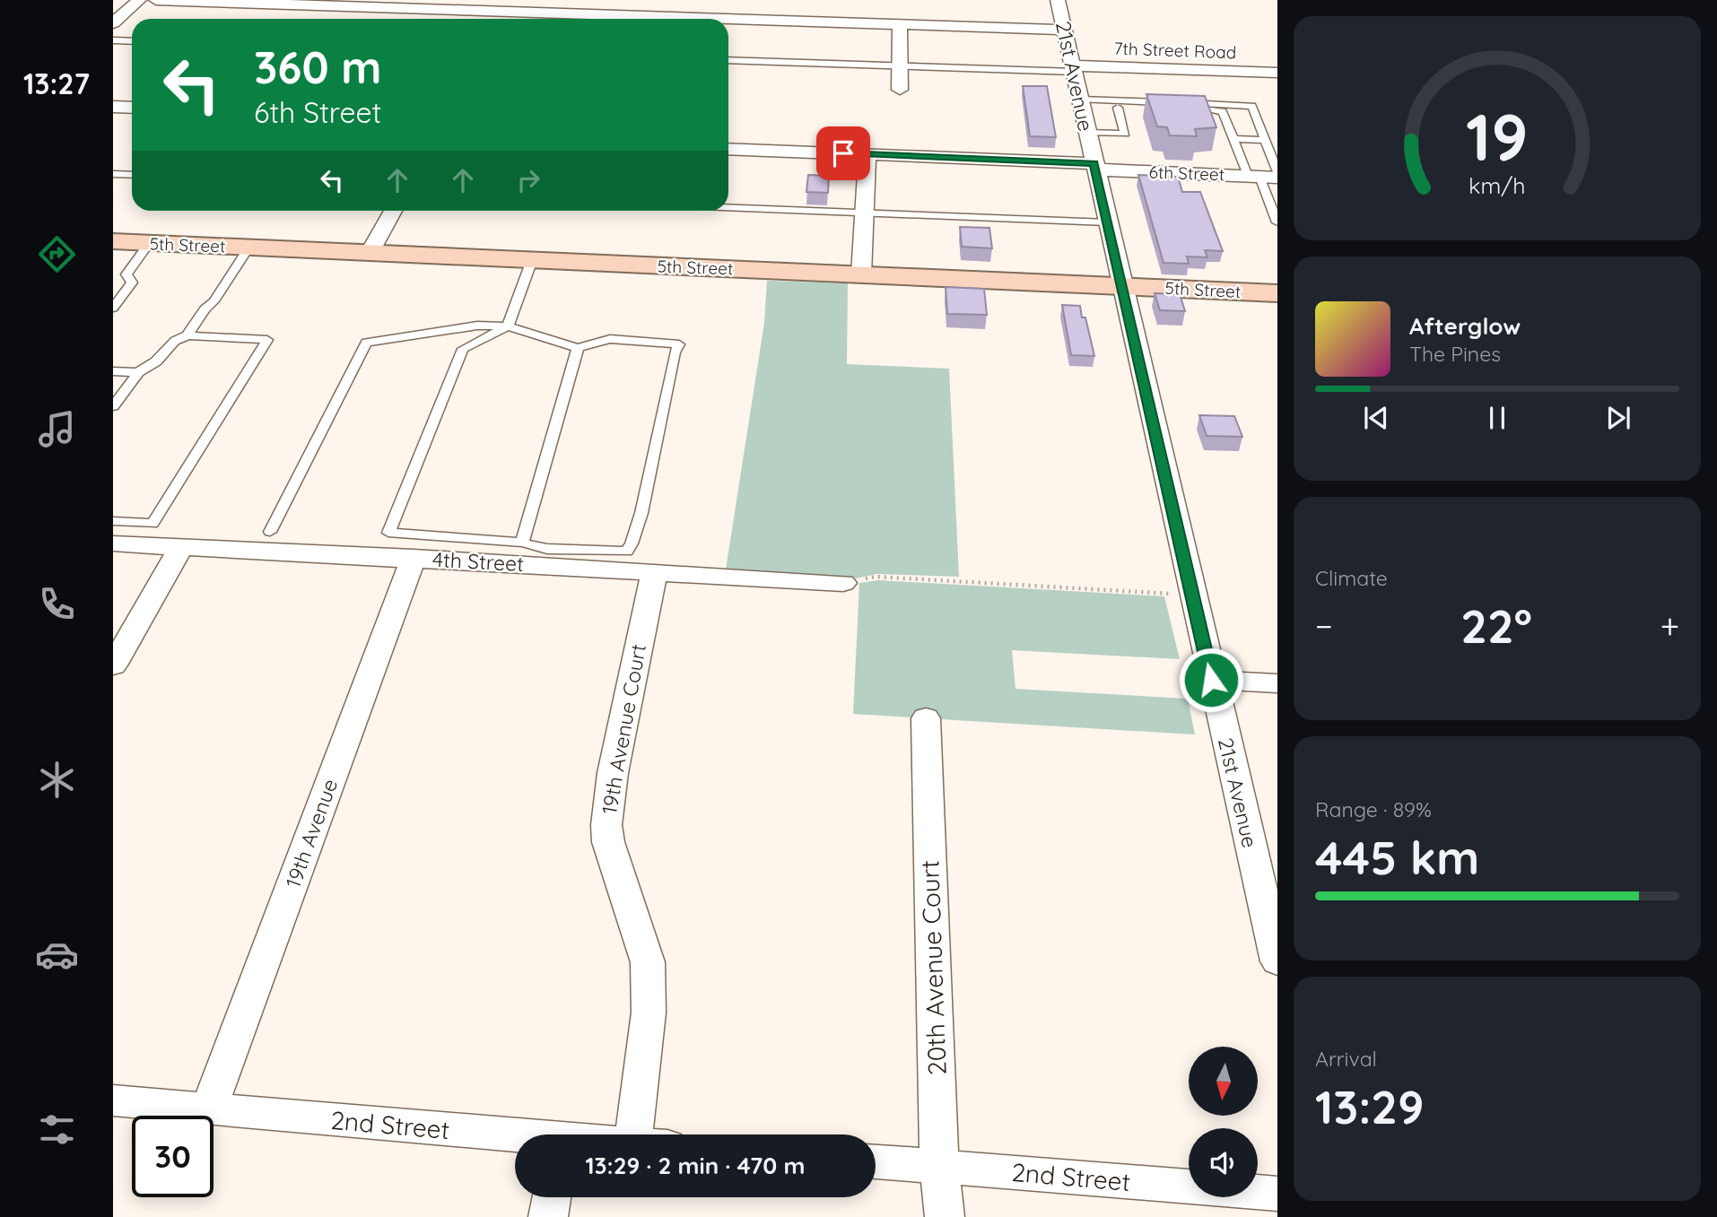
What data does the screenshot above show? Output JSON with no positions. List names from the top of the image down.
{
  "streets": {
    "main road": ["5th Street"],
    "street": [
      "7th Street Road",
      "21st Avenue",
      "6th Street",
      "4th Street",
      "19th Avenue Court",
      "19th Avenue",
      "20th Avenue Court",
      "2nd Street"
    ]
  },
  "crossings": [
    ["7th Street Road", "21st Avenue"],
    ["21st Avenue", "6th Street"],
    ["21st Avenue", "5th Street"],
    ["4th Street", "19th Avenue Court"],
    ["4th Street", "19th Avenue"],
    ["19th Avenue", "2nd Street"],
    ["20th Avenue Court", "2nd Street"]
  ],
  "north": "bottom",
  "page": {
    "tabs": "13:27",
    "turn": ["360 m", "6th Street"],
    "song": ["Afterglow", "The Pines"],
    "tile": [
      "Climate",
      ["Range · 89%", "445 km"],
      ["Arrival", "13:29"]
    ],
    "heat": ["−", "22°", "+"],
    "limit": "30",
    "trip": "13:29 · 2 min · 470 m",
    "gauge": ["19", "km/h"]
  }
}
